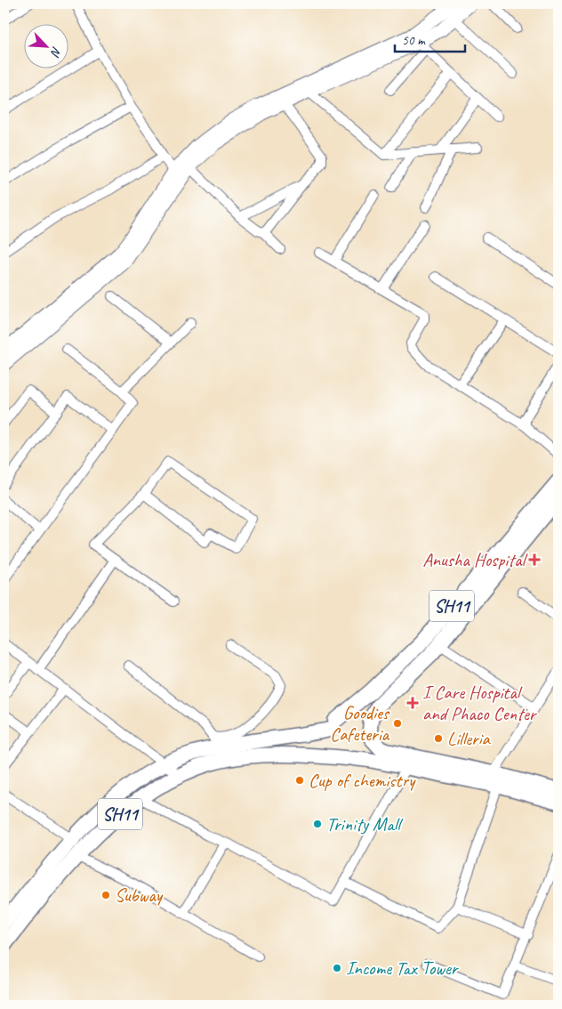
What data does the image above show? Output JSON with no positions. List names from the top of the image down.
{
  "streets": {
    "main road": ["SH11"]
  },
  "places": {
    "health": ["Anusha Hospital", "I Care Hospital and Phaco Center"],
    "other": [
      "Goodies Cafeteria",
      "Lilleria",
      "Cup of chemistry",
      "Trinity Mall",
      "Subway",
      "Income Tax Tower"
    ]
  },
  "scale_bar": "50 m",
  "north": "bottom right"
}
